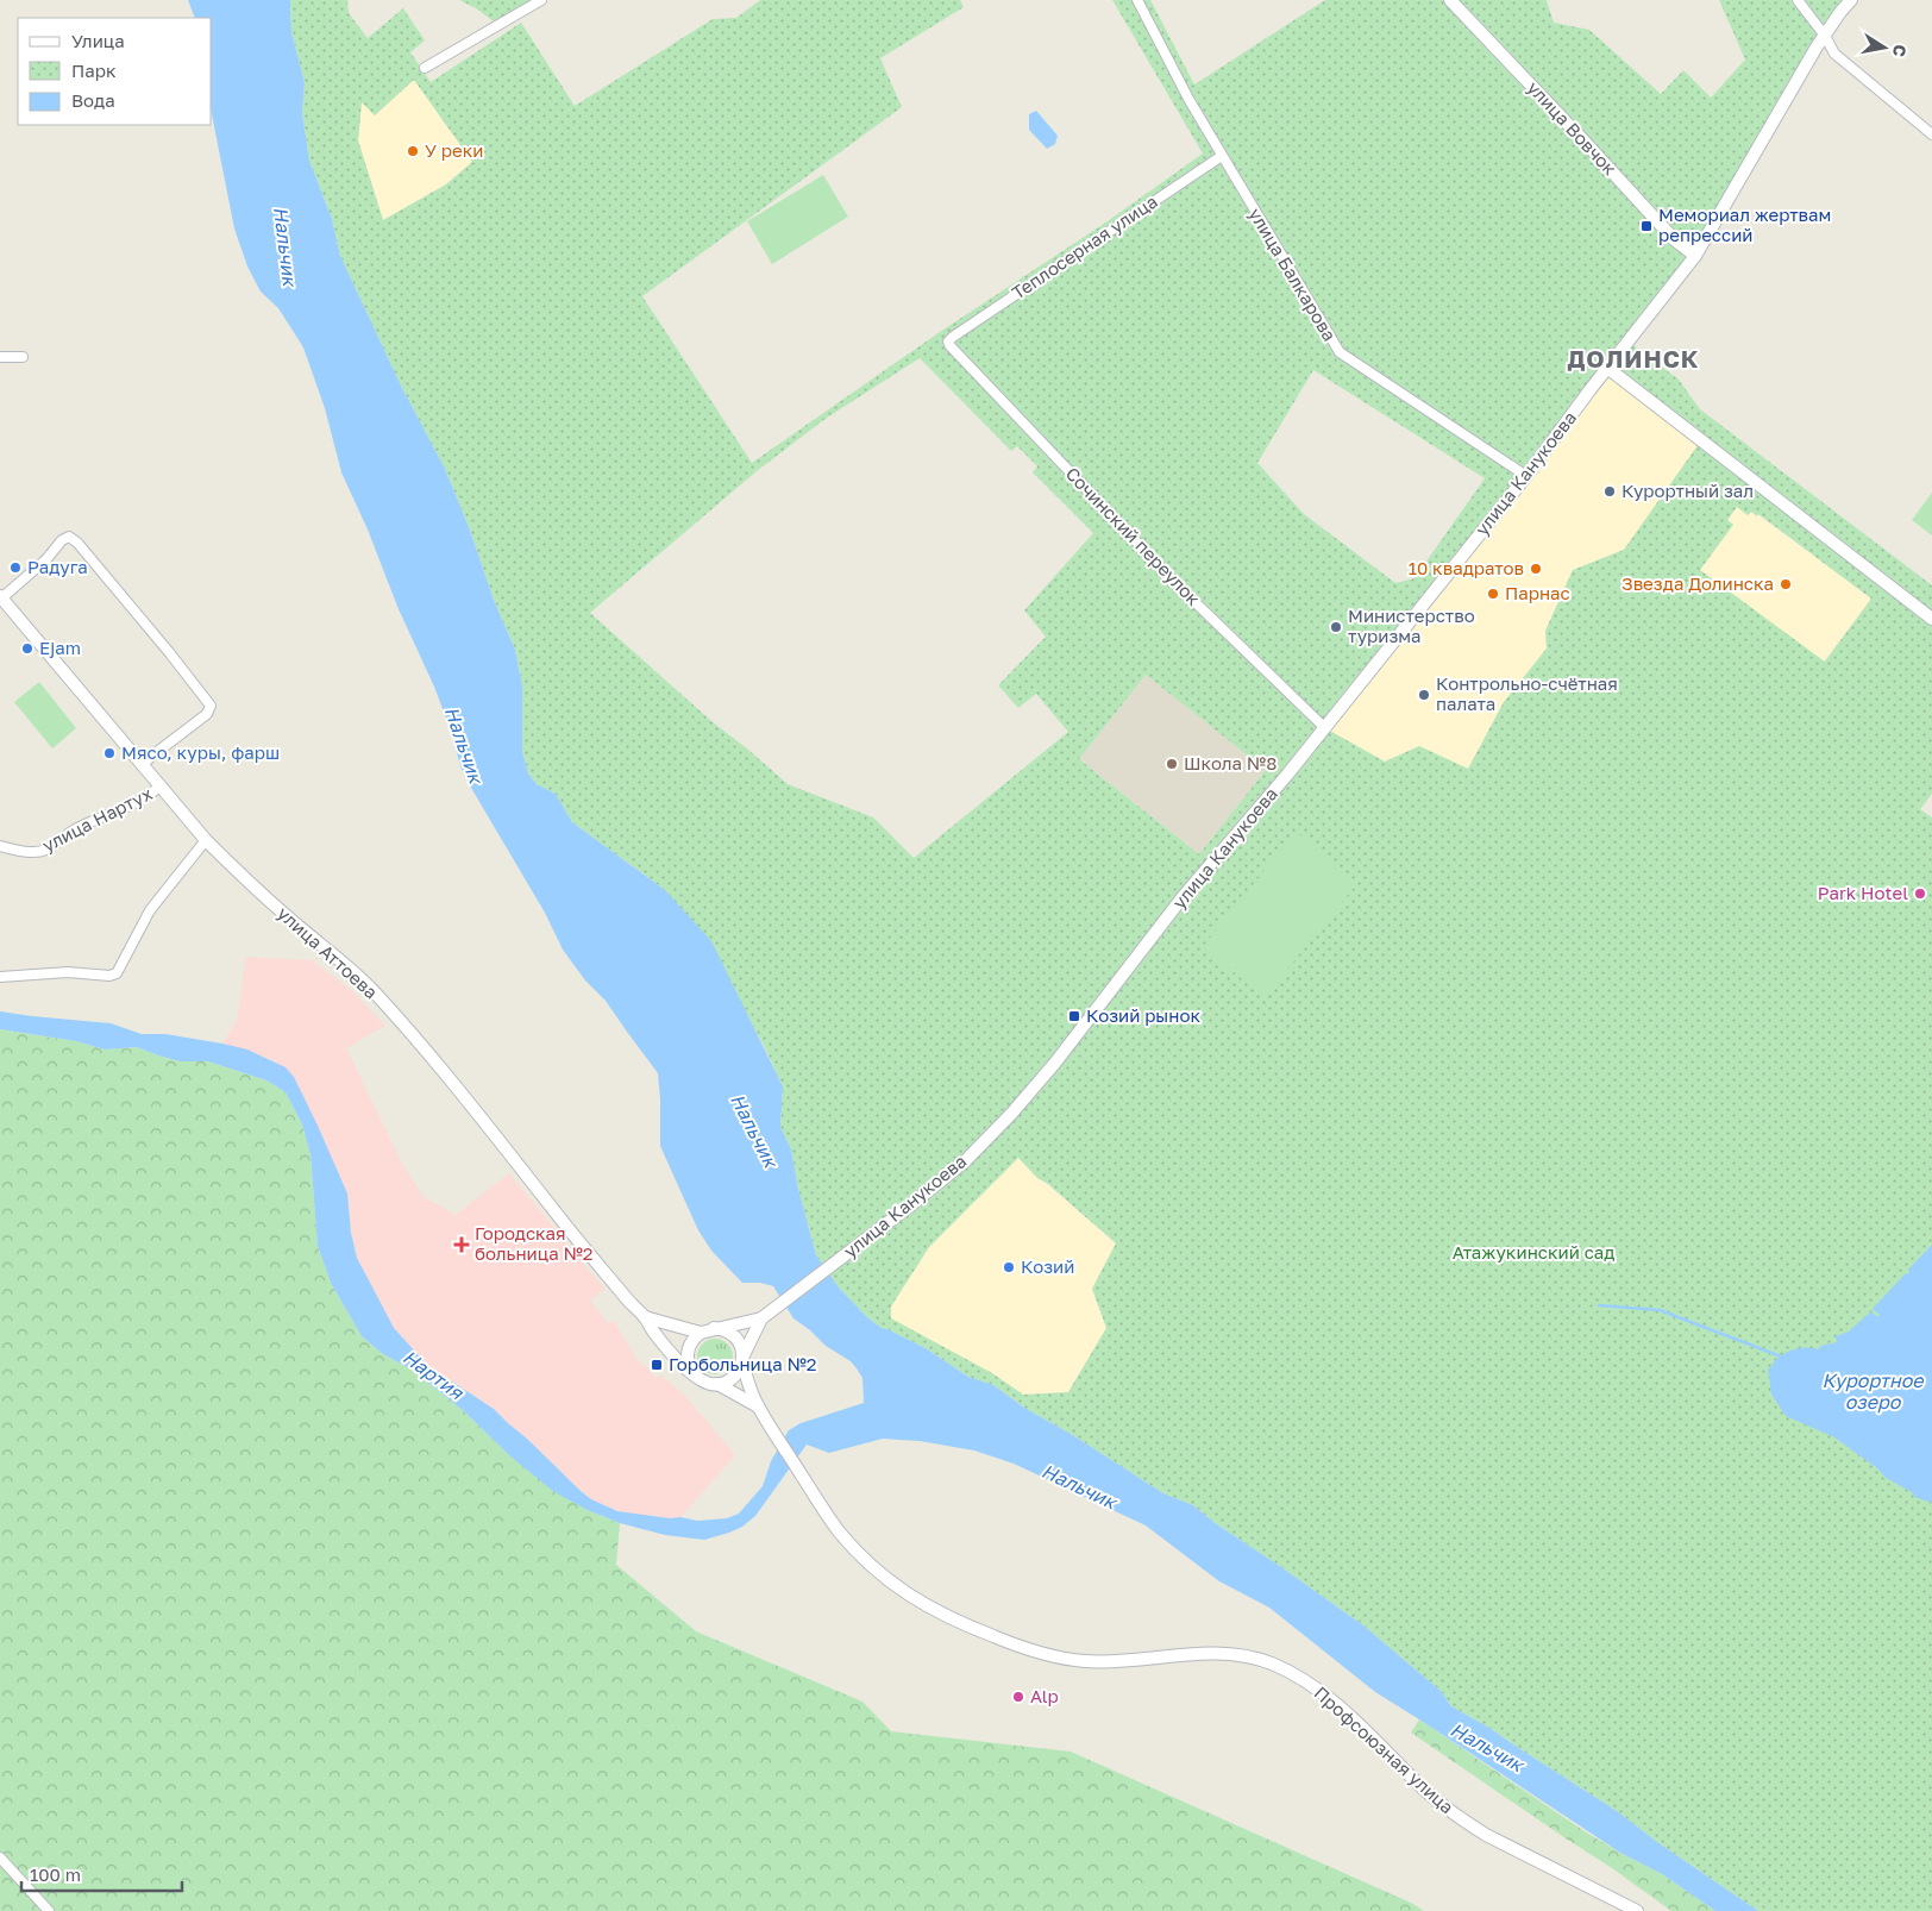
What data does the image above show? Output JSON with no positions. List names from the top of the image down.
{
  "streets": {
    "street": [
      "улица Вовчок",
      "Теплосерная улица",
      "улица Балкарова",
      "улица Канукоева",
      "Сочинский переулок",
      "улица Нартух",
      "улица Аттоева",
      "Профсоюзная улица"
    ]
  },
  "crossings": [
    ["улица Вовчок", "улица Канукоева"],
    ["Теплосерная улица", "улица Балкарова"],
    ["Теплосерная улица", "Сочинский переулок"],
    ["улица Балкарова", "улица Канукоева"],
    ["улица Канукоева", "Сочинский переулок"],
    ["улица Нартух", "улица Аттоева"],
    ["улица Аттоева", "Профсоюзная улица"]
  ],
  "districts": ["ДОЛИНСК"],
  "water": ["Нальчик", "Нартия", "Курортное озеро"],
  "parks": ["Атажукинский сад"],
  "places": {
    "other": [
      "У реки",
      "Курортный зал",
      "Радуга",
      "10 квадратов",
      "Звезда Долинска",
      "Парнас",
      "Министерство туризма",
      "Ejam",
      "Контрольно-счётная палата",
      "Мясо, куры, фарш",
      "Школа №8",
      "Park Hotel",
      "Козий",
      "Alp"
    ],
    "transit": ["Мемориал жертвам репрессий", "Козий рынок", "Горбольница №2"],
    "health": ["Городская больница №2"]
  },
  "legend": ["Улица", "Парк", "Вода"],
  "scale_bar": "100 m",
  "north": "right"
}
